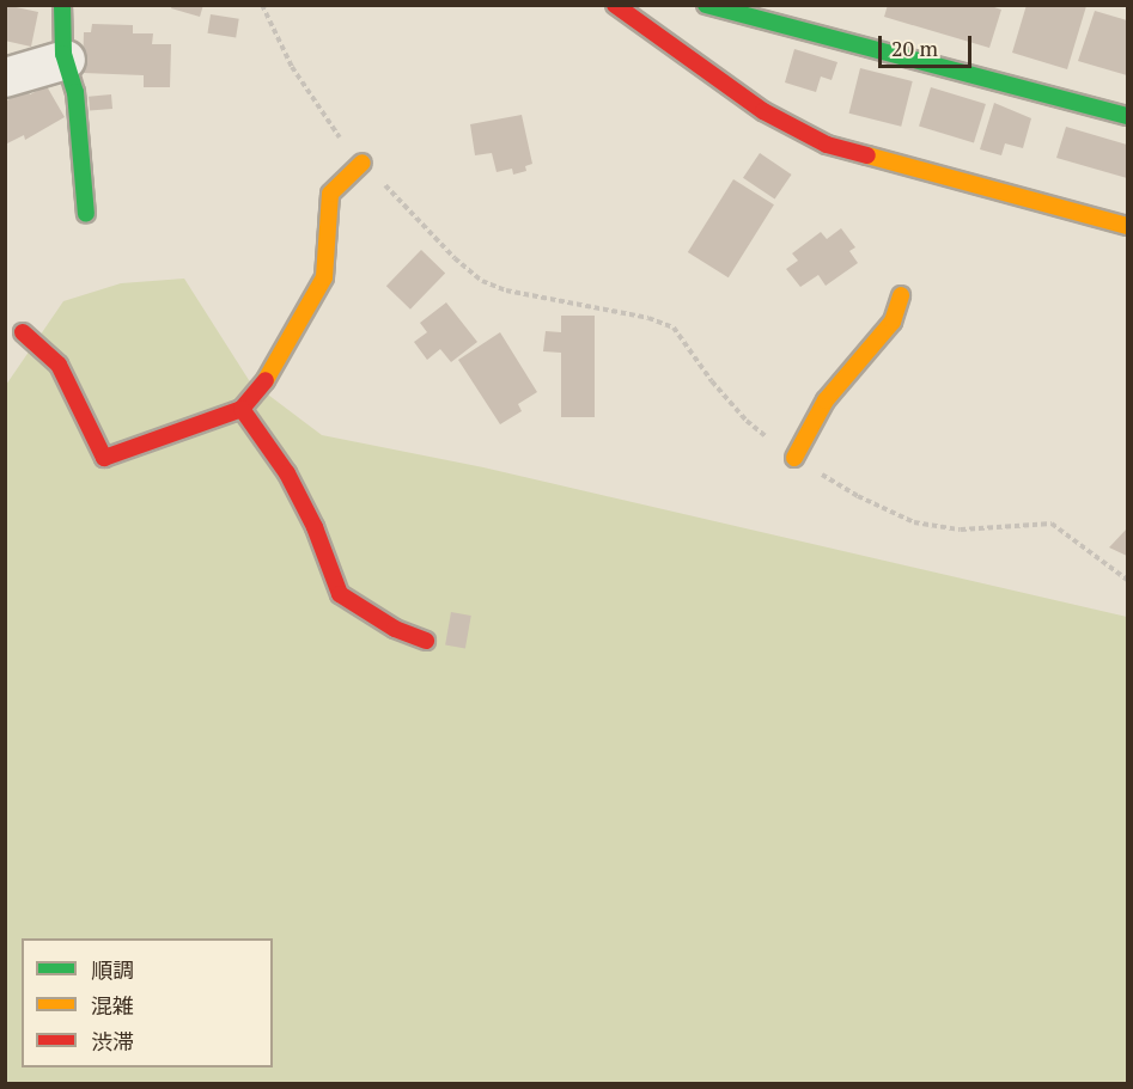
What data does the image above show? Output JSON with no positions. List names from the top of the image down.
{
  "legend": ["順調", "混雑", "渋滞"],
  "scale_bar": "20 m"
}
